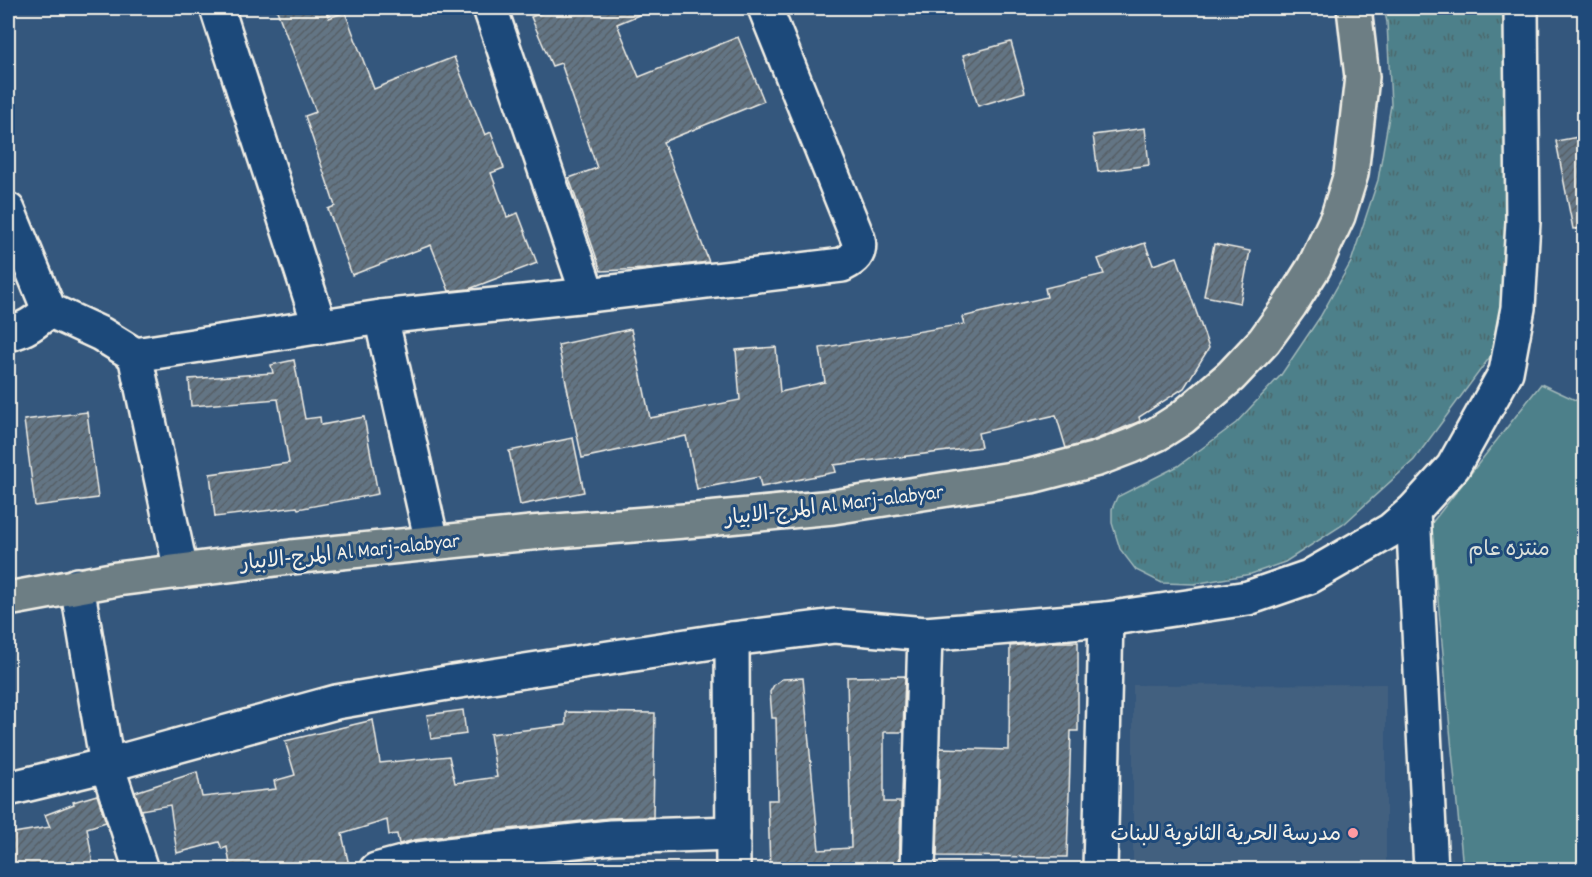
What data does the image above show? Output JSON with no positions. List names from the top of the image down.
{
  "streets": {
    "main road": ["المرج-الابيار Al Marj-alabyar"]
  },
  "parks": ["منتزه عام"],
  "places": ["مدرسة الحرية الثانوية للبنات"]
}
